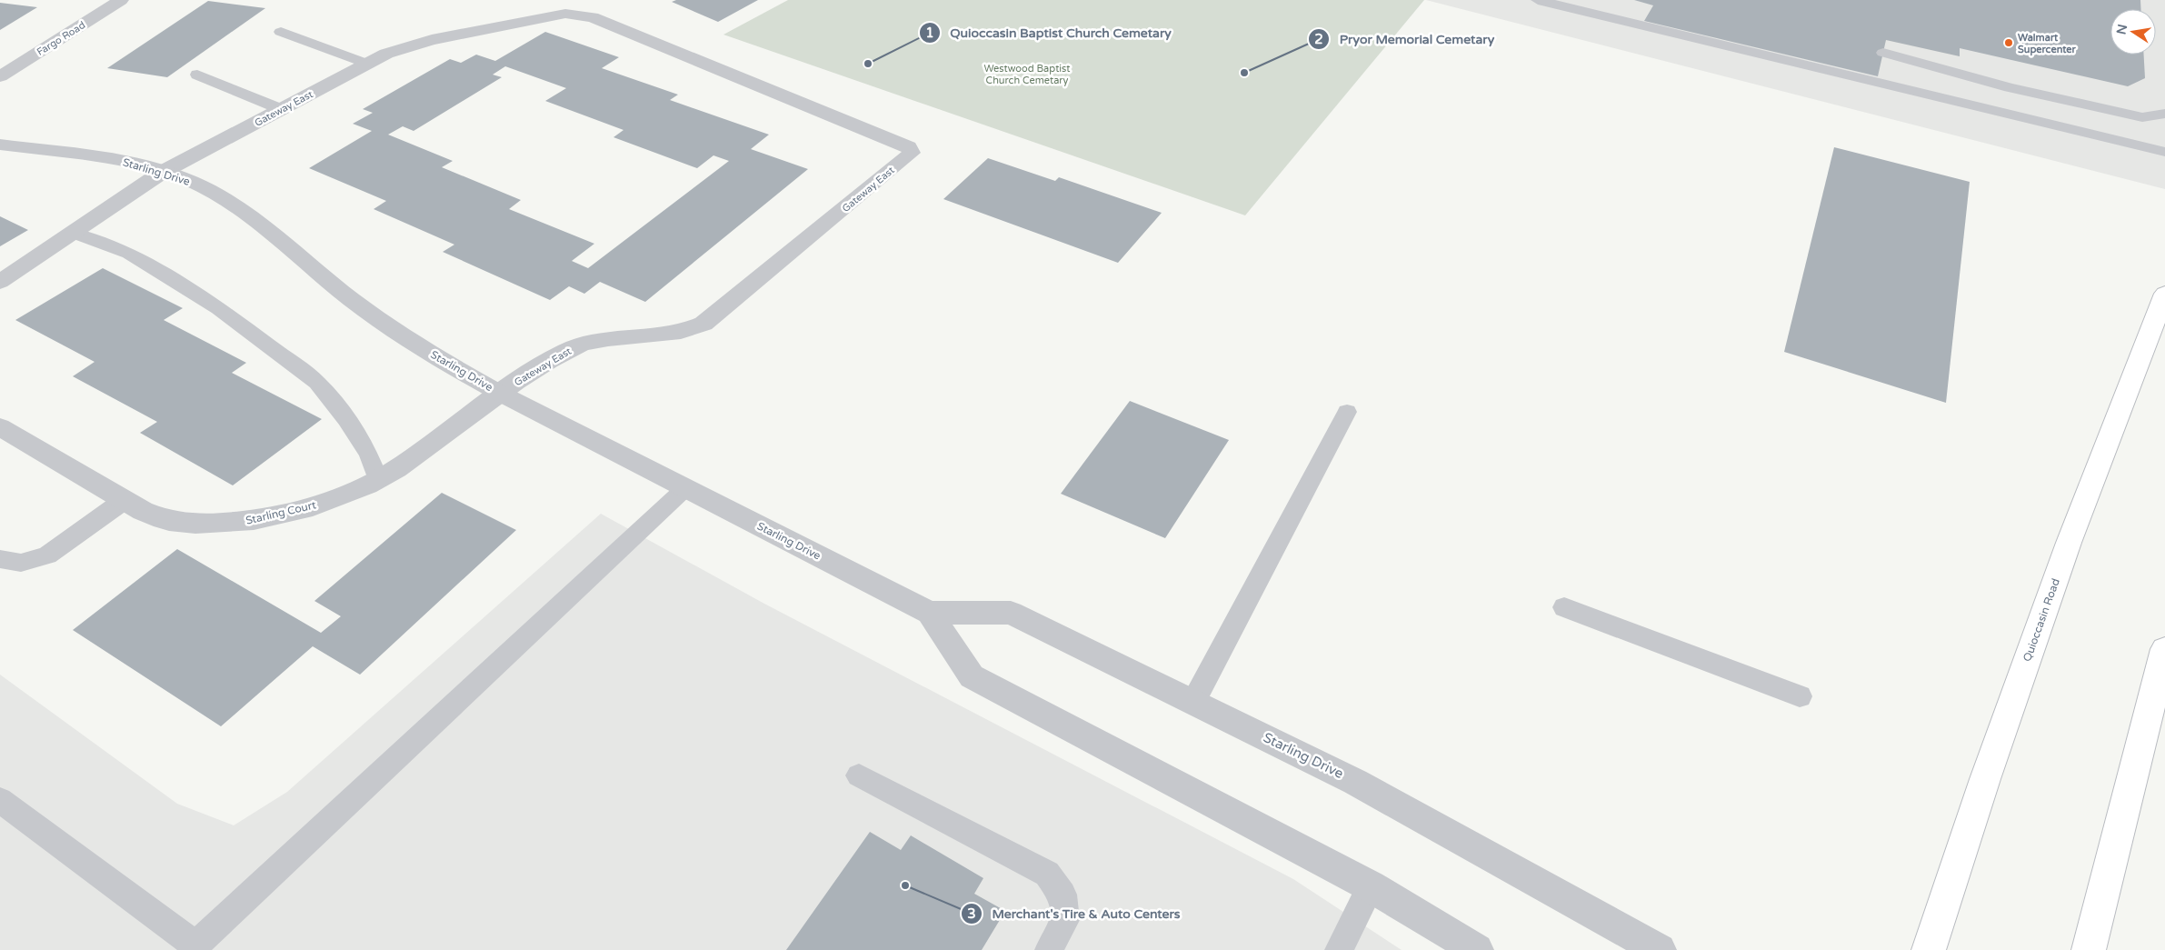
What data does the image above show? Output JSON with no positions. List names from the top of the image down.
{
  "streets": {
    "main road": ["Quioccasin Road"],
    "street": [
      "Fargo Road",
      "Gateway East",
      "Starling Drive",
      "Starling Court"
    ]
  },
  "crossings": [
    ["Gateway East", "Starling Drive"],
    ["Gateway East", "Starling Court"],
    ["Starling Drive", "Starling Court"]
  ],
  "parks": ["Westwood Baptist Church Cemetary"],
  "places": [
    "Walmart Supercenter",
    "Quioccasin Baptist Church Cemetary",
    "Pryor Memorial Cemetary",
    "Merchant's Tire & Auto Centers"
  ],
  "north": "left"
}
